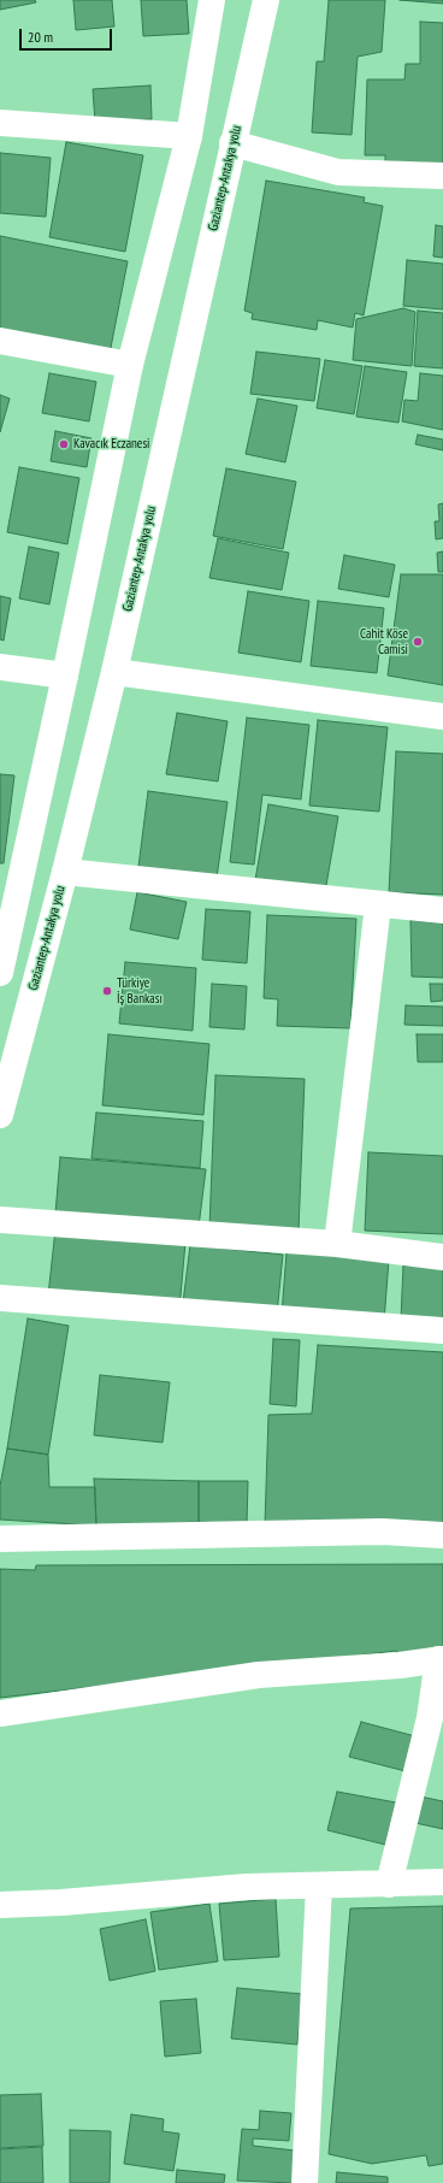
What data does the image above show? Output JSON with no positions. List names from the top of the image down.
{
  "streets": {
    "street": ["Gaziantep-Antakya yolu"]
  },
  "places": ["Kavacık Eczanesi", "Cahit Köse Camisi", "Türkiye İş Bankası"],
  "scale_bar": "20 m"
}
